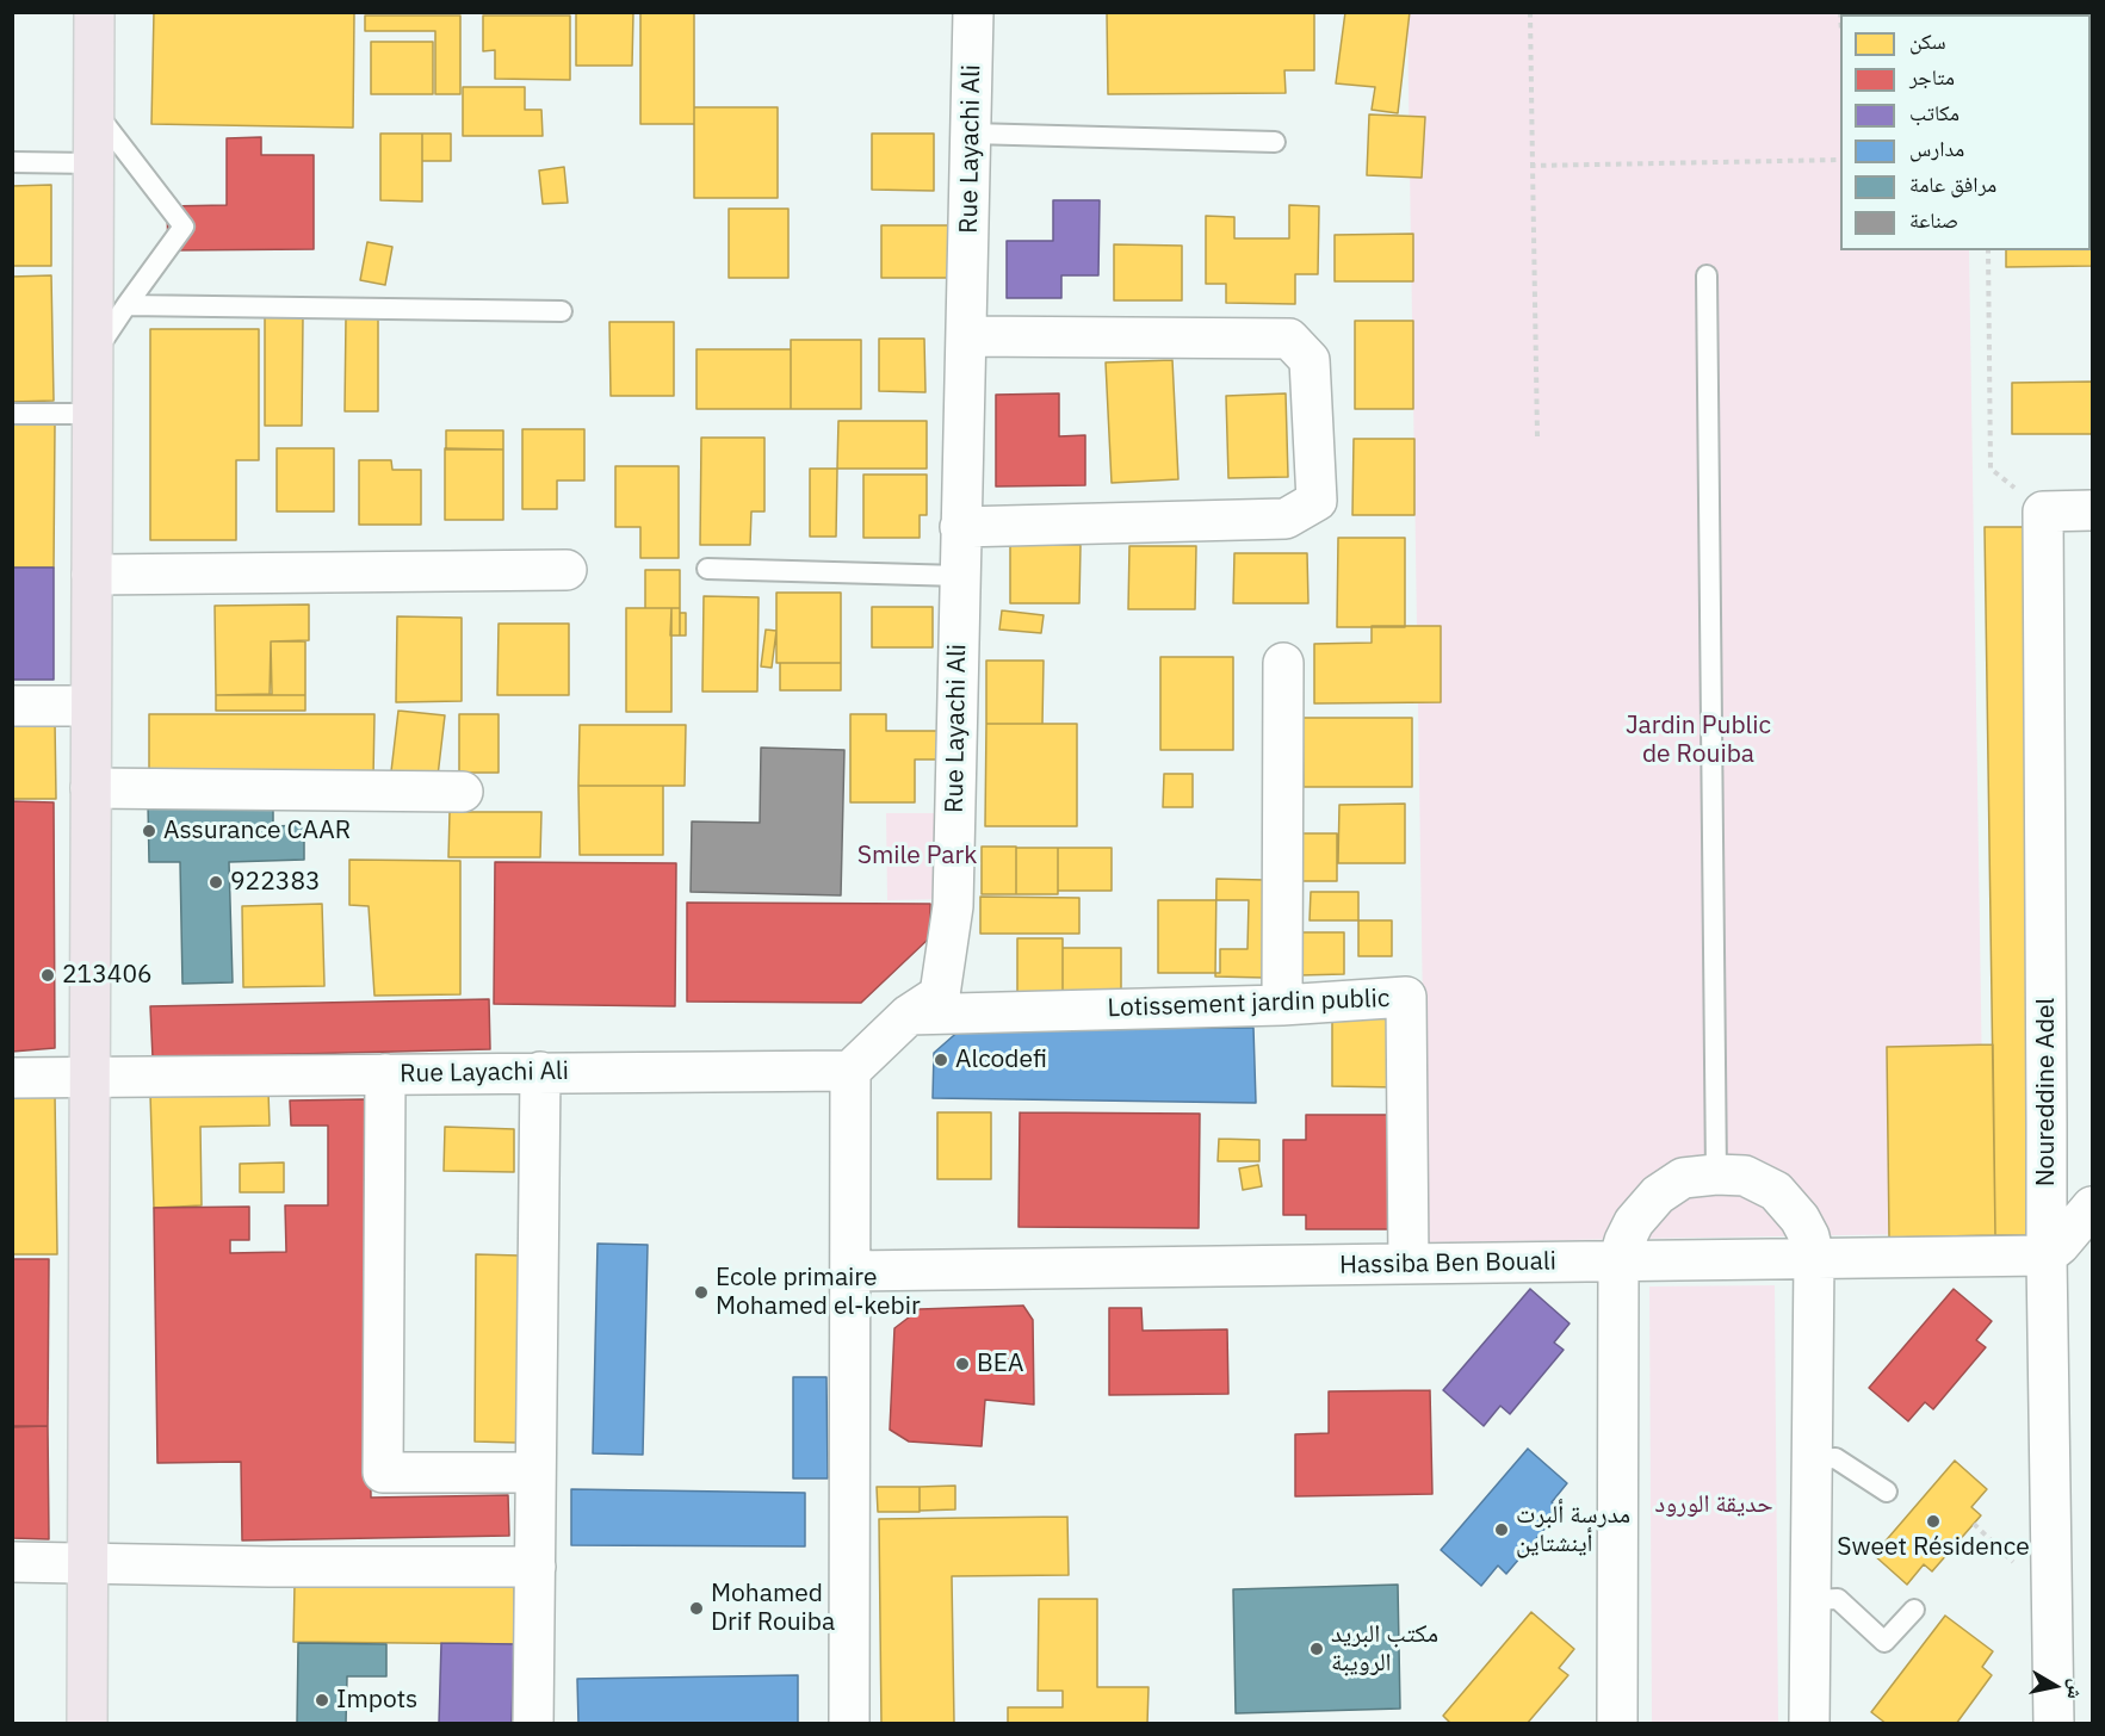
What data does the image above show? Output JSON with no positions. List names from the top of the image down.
{
  "streets": {
    "street": [
      "Rue Layachi Ali",
      "Lotissement jardin public",
      "Noureddine Adel",
      "Hassiba Ben Bouali"
    ]
  },
  "crossings": [
    ["Rue Layachi Ali", "Lotissement jardin public"],
    ["Lotissement jardin public", "Hassiba Ben Bouali"],
    ["Noureddine Adel", "Hassiba Ben Bouali"]
  ],
  "parks": ["Jardin Public de Rouiba", "Smile Park", "حديقة الورود"],
  "places": [
    "Assurance CAAR",
    "922383",
    "213406",
    "Alcodefi",
    "Ecole primaire Mohamed el-kebir",
    "BEA",
    "Sweet Résidence",
    "مدرسة ألبرت أينشتاين",
    "Mohamed Drif Rouiba",
    "مكتب البريد الرويبة",
    "Impots"
  ],
  "legend": [
    "سكن",
    "متاجر",
    "مكاتب",
    "مدارس",
    "مرافق عامة",
    "صناعة"
  ],
  "north": "right"
}
